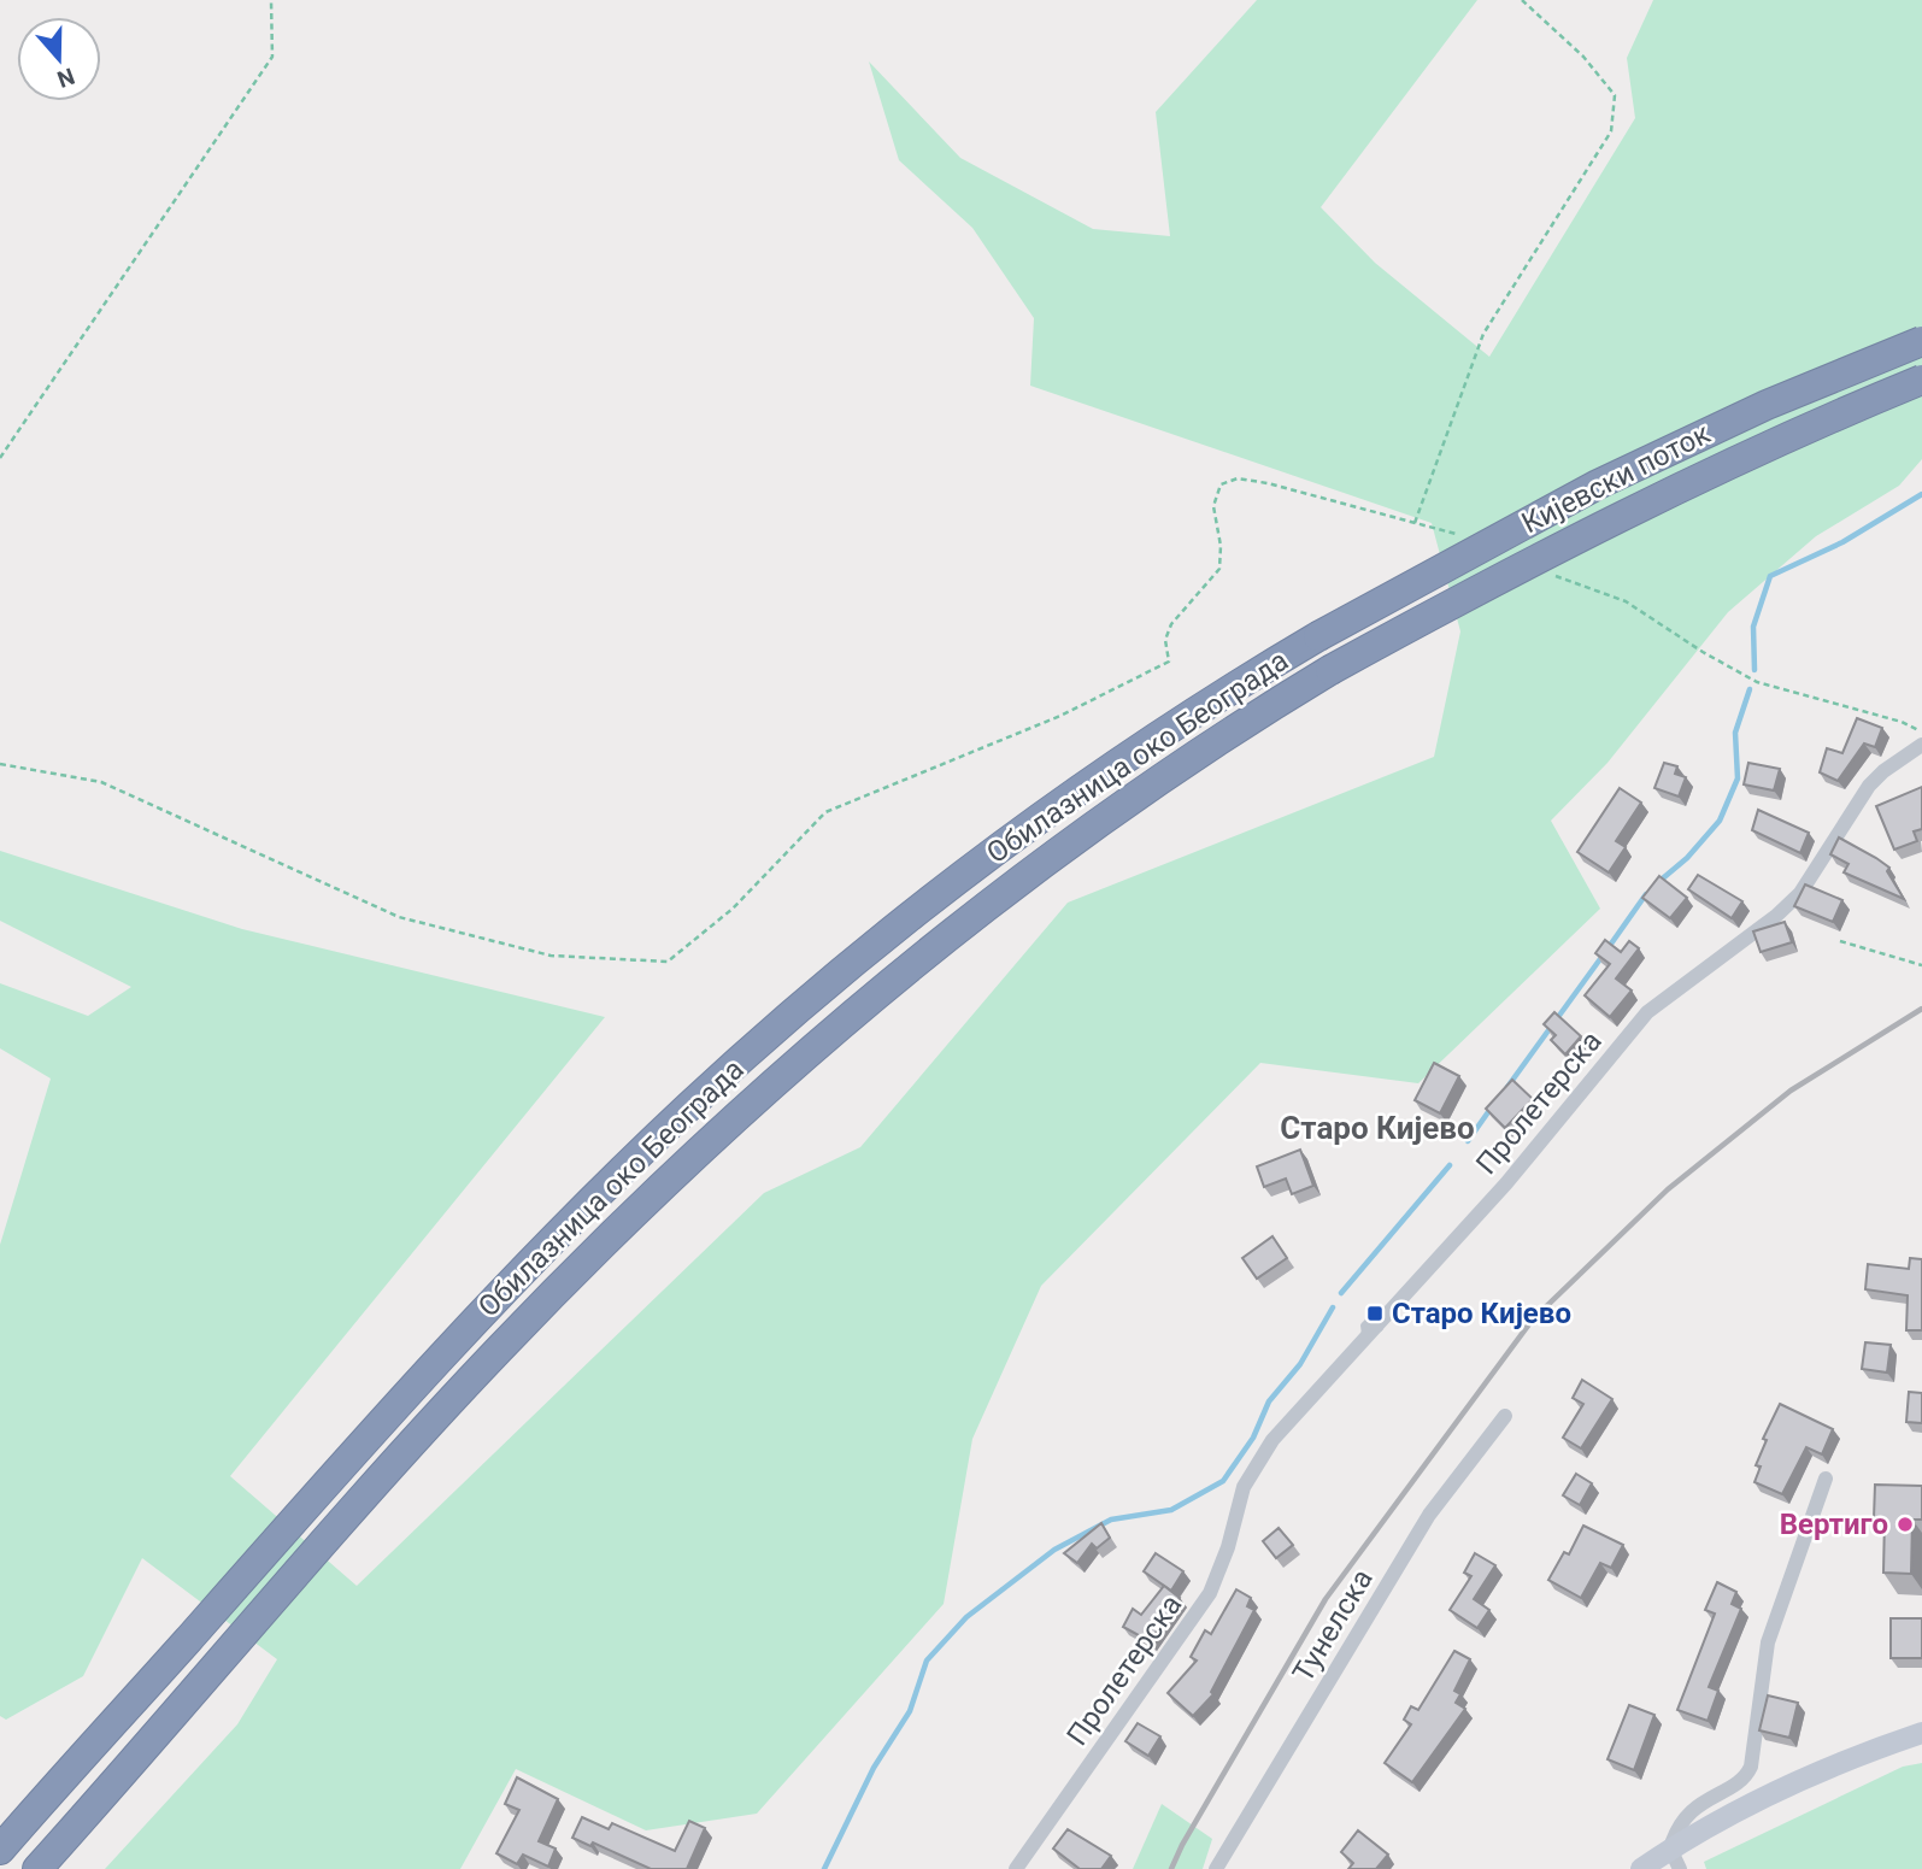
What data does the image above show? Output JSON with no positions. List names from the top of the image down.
{
  "streets": {
    "highway": ["Кијевски поток", "Обилазница око Београда"],
    "street": ["Пролетерска", "Тунелска"]
  },
  "crossings": [
    ["Кијевски поток", "Обилазница око Београда"]
  ],
  "districts": ["Старо Кијево"],
  "places": {
    "transit": ["Старо Кијево"],
    "other": ["Вертиго"]
  },
  "north": "bottom"
}
